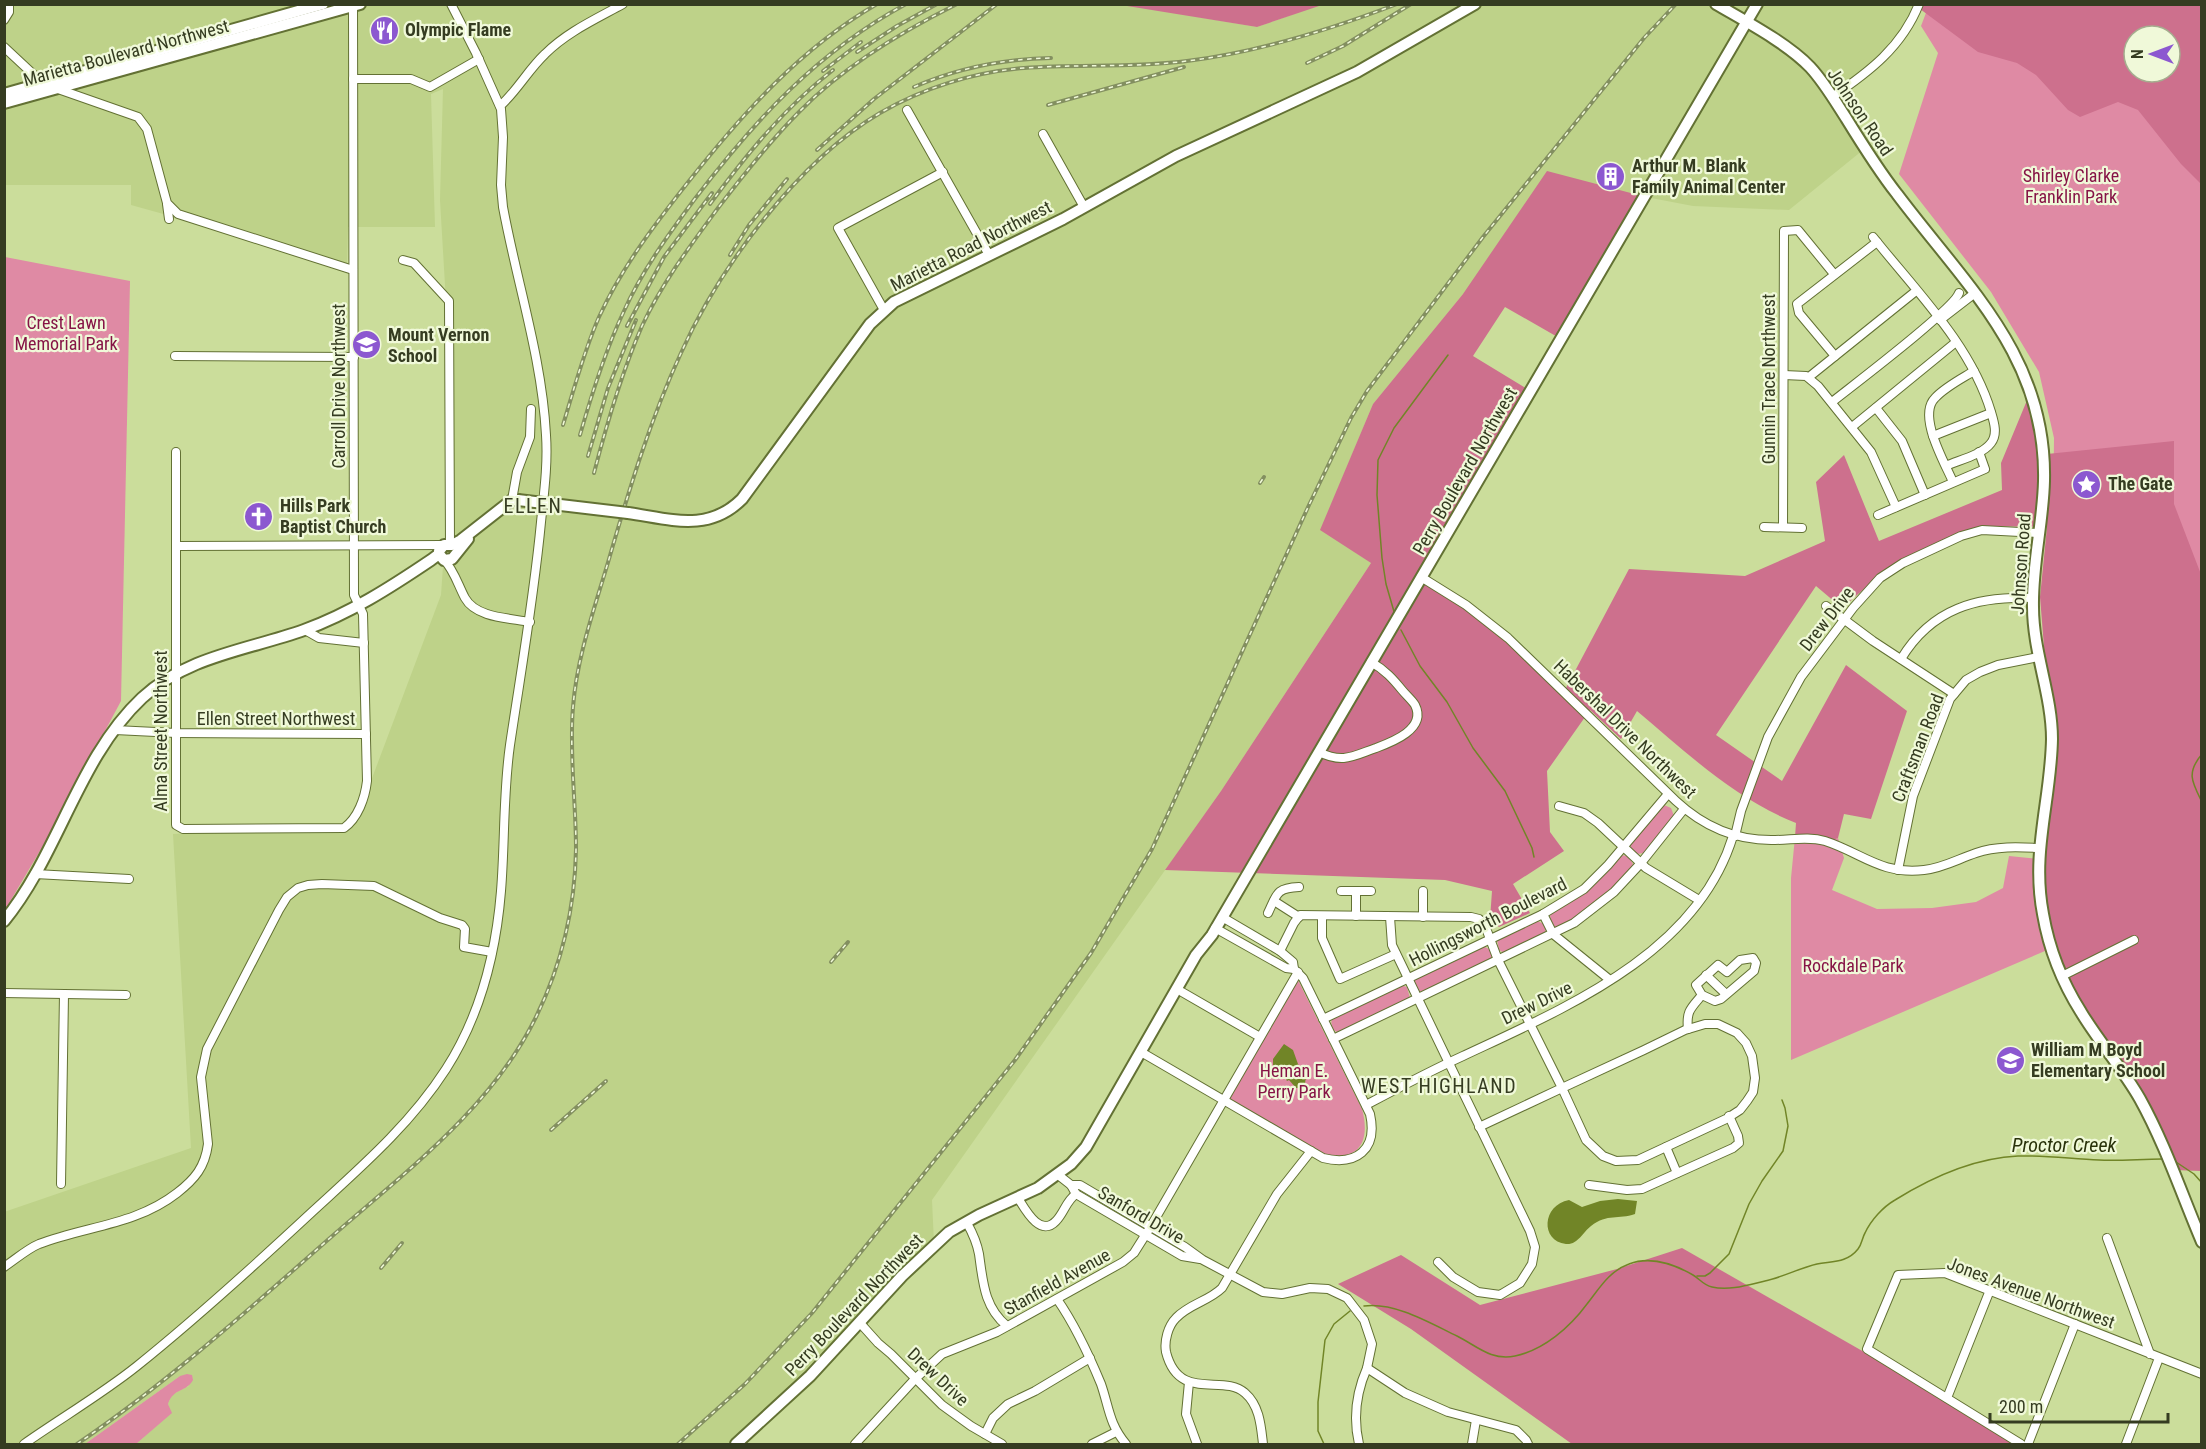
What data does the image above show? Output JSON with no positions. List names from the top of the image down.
{
  "streets": {
    "street": [
      "Marietta Boulevard Northwest",
      "Johnson Road",
      "Marietta Road Northwest",
      "Gunnin Trace Northwest",
      "Carroll Drive Northwest",
      "Perry Boulevard Northwest",
      "Drew Drive",
      "Ellen Street Northwest",
      "Habershal Drive Northwest",
      "Alma Street Northwest",
      "Craftsman Road",
      "Hollingsworth Boulevard",
      "Sanford Drive",
      "Stanfield Avenue",
      "Jones Avenue Northwest"
    ]
  },
  "crossings": [
    ["Marietta Boulevard Northwest", "Carroll Drive Northwest"],
    ["Johnson Road", "Perry Boulevard Northwest"],
    ["Johnson Road", "Drew Drive"],
    ["Johnson Road", "Habershal Drive Northwest"],
    ["Johnson Road", "Craftsman Road"],
    ["Carroll Drive Northwest", "Ellen Street Northwest"],
    ["Carroll Drive Northwest", "Alma Street Northwest"],
    ["Perry Boulevard Northwest", "Drew Drive"],
    ["Perry Boulevard Northwest", "Habershal Drive Northwest"],
    ["Perry Boulevard Northwest", "Sanford Drive"],
    ["Drew Drive", "Habershal Drive Northwest"],
    ["Drew Drive", "Stanfield Avenue"],
    ["Ellen Street Northwest", "Alma Street Northwest"],
    ["Habershal Drive Northwest", "Craftsman Road"],
    ["Habershal Drive Northwest", "Hollingsworth Boulevard"],
    ["Sanford Drive", "Stanfield Avenue"]
  ],
  "districts": ["ELLEN", "WEST HIGHLAND"],
  "water": ["Proctor Creek"],
  "parks": [
    "Shirley Clarke Franklin Park",
    "Crest Lawn Memorial Park",
    "Rockdale Park",
    "Heman E. Perry Park"
  ],
  "places": {
    "restaurant": ["Olympic Flame"],
    "building": ["Arthur M. Blank Family Animal Center"],
    "school or university": ["Mount Vernon School", "William M Boyd Elementary School"],
    "place": ["The Gate"],
    "church": ["Hills Park Baptist Church"]
  },
  "scale_bar": "200 m",
  "north": "left"
}
